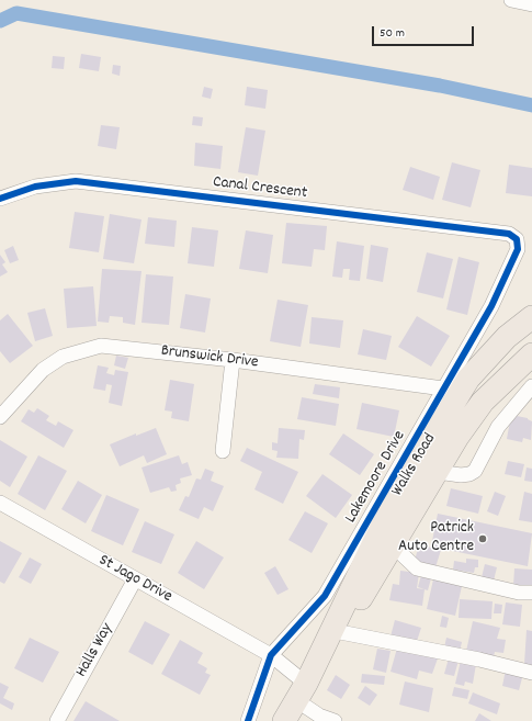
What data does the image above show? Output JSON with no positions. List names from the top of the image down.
{
  "streets": {
    "main road": ["Walks Road"],
    "street": [
      "Canal Crescent",
      "Brunswick Drive",
      "Lakemoore Drive",
      "St Jago Drive",
      "Halls Way"
    ]
  },
  "crossings": [
    ["Canal Crescent", "Lakemoore Drive"],
    ["Brunswick Drive", "Lakemoore Drive"],
    ["Walks Road", "St Jago Drive"],
    ["Lakemoore Drive", "St Jago Drive"],
    ["St Jago Drive", "Halls Way"]
  ],
  "places": ["Patrick Auto Centre"],
  "scale_bar": "50 m"
}
